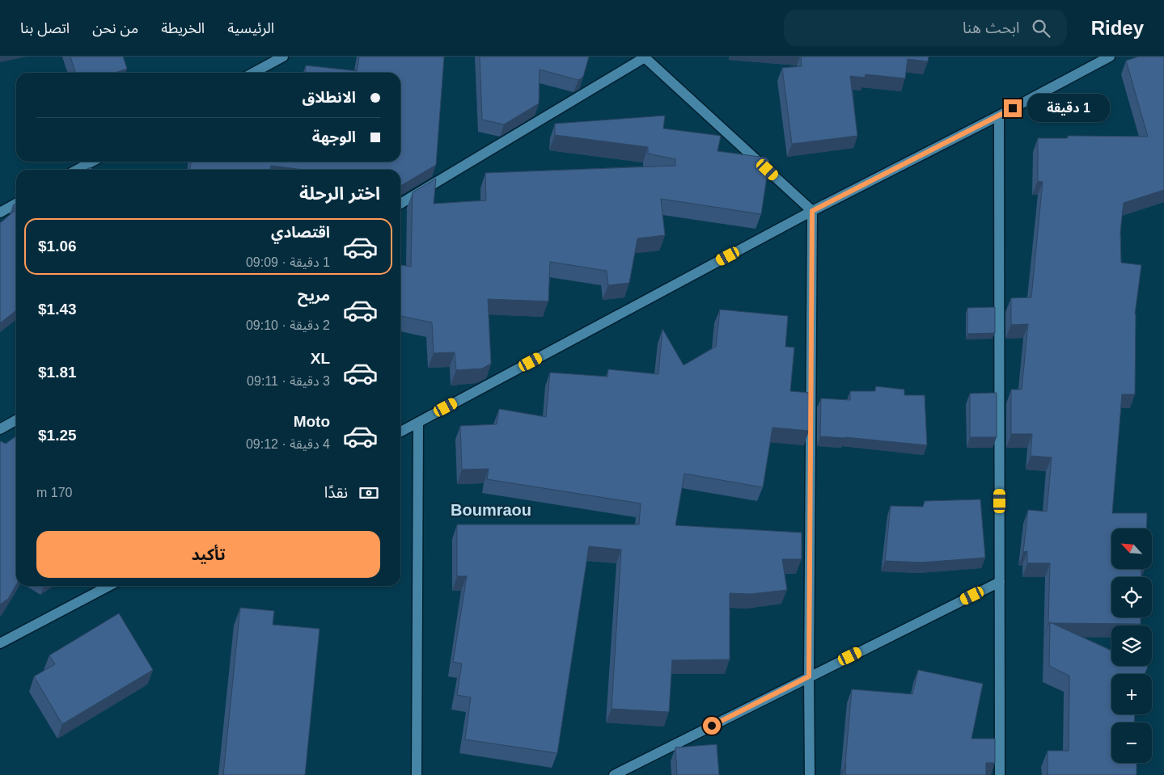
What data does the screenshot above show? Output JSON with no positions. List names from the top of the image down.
{
  "districts": ["Boumraou"],
  "north": "top left",
  "page": {
    "header": "Ridey",
    "search": "ابحث هنا",
    "nav": [
      "الرئيسية",
      "الخريطة",
      "من نحن",
      "اتصل بنا"
    ],
    "banner": ["الانطلاق", "الوجهة"],
    "bubble": "1 دقيقة",
    "heading": "اختر الرحلة",
    "list": [
      {
        "name": "اقتصادي",
        "note": "1 دقيقة · 09:09",
        "value": "$1.06"
      },
      {
        "name": "مريح",
        "note": "2 دقيقة · 09:10",
        "value": "$1.43"
      },
      {
        "name": "XL",
        "note": "3 دقيقة · 09:11",
        "value": "$1.81"
      },
      {
        "name": "Moto",
        "note": "4 دقيقة · 09:12",
        "value": "$1.25"
      }
    ],
    "pay": ["نقدًا", "170 m"],
    "buttons": "تأكيد",
    "map_buttons": ["+", "−"]
  }
}
